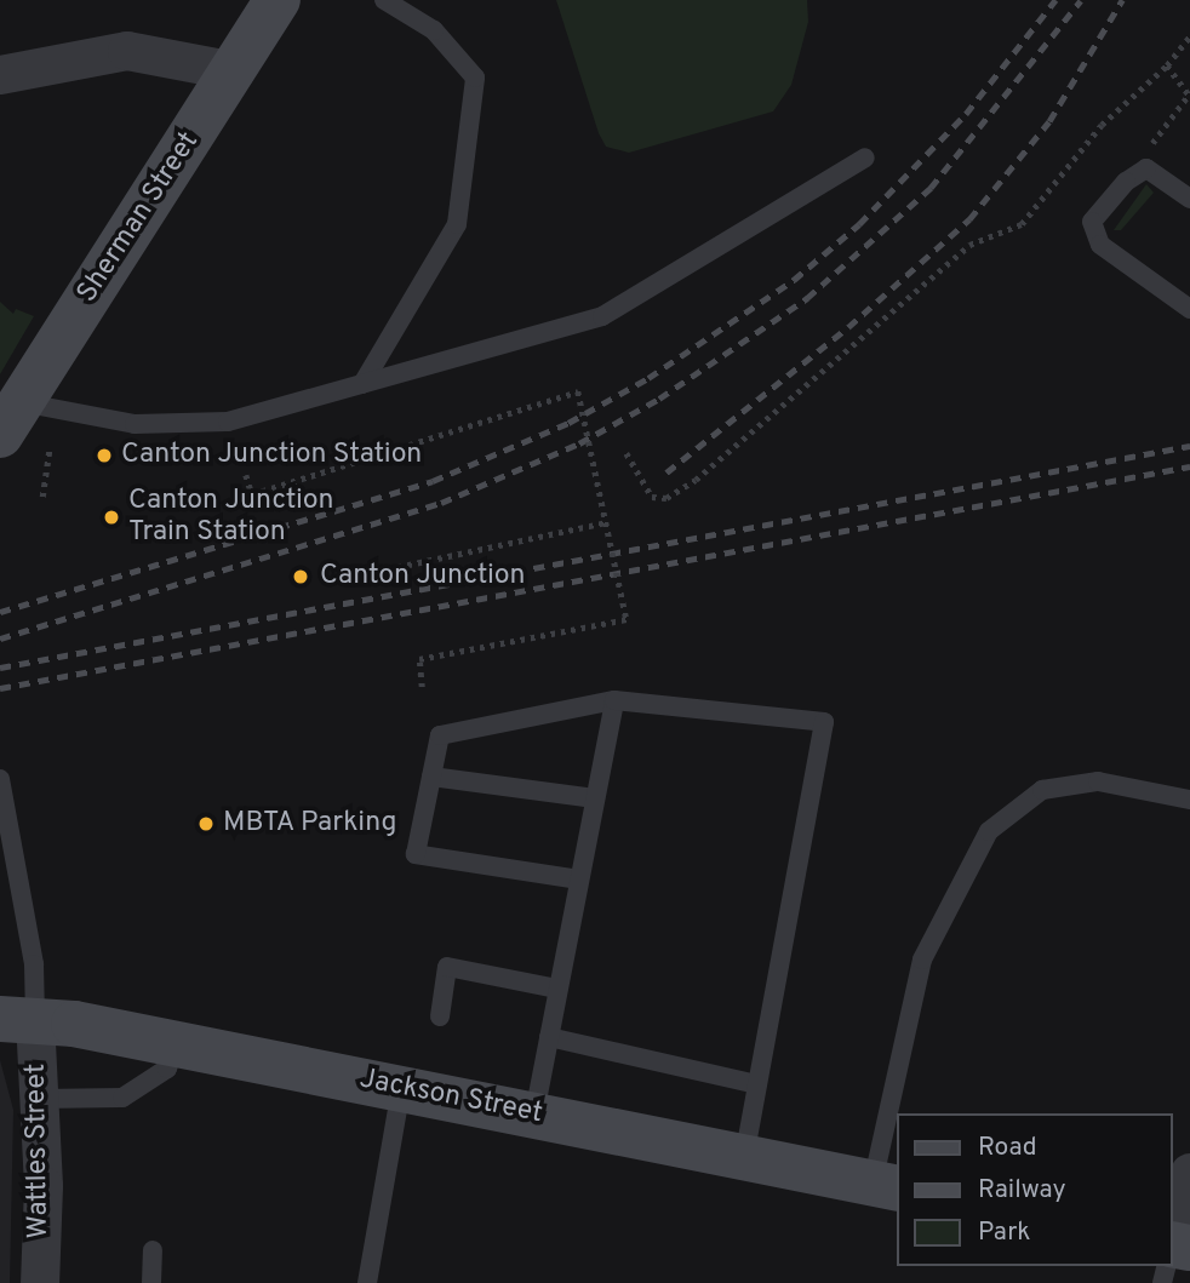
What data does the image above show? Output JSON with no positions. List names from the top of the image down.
{
  "streets": {
    "street": ["Sherman Street", "Jackson Street", "Wattles Street"]
  },
  "crossings": [
    ["Jackson Street", "Wattles Street"]
  ],
  "places": [
    "Canton Junction Station",
    "Canton Junction Train Station",
    "Canton Junction",
    "MBTA Parking"
  ],
  "legend": ["Road", "Railway", "Park"]
}
